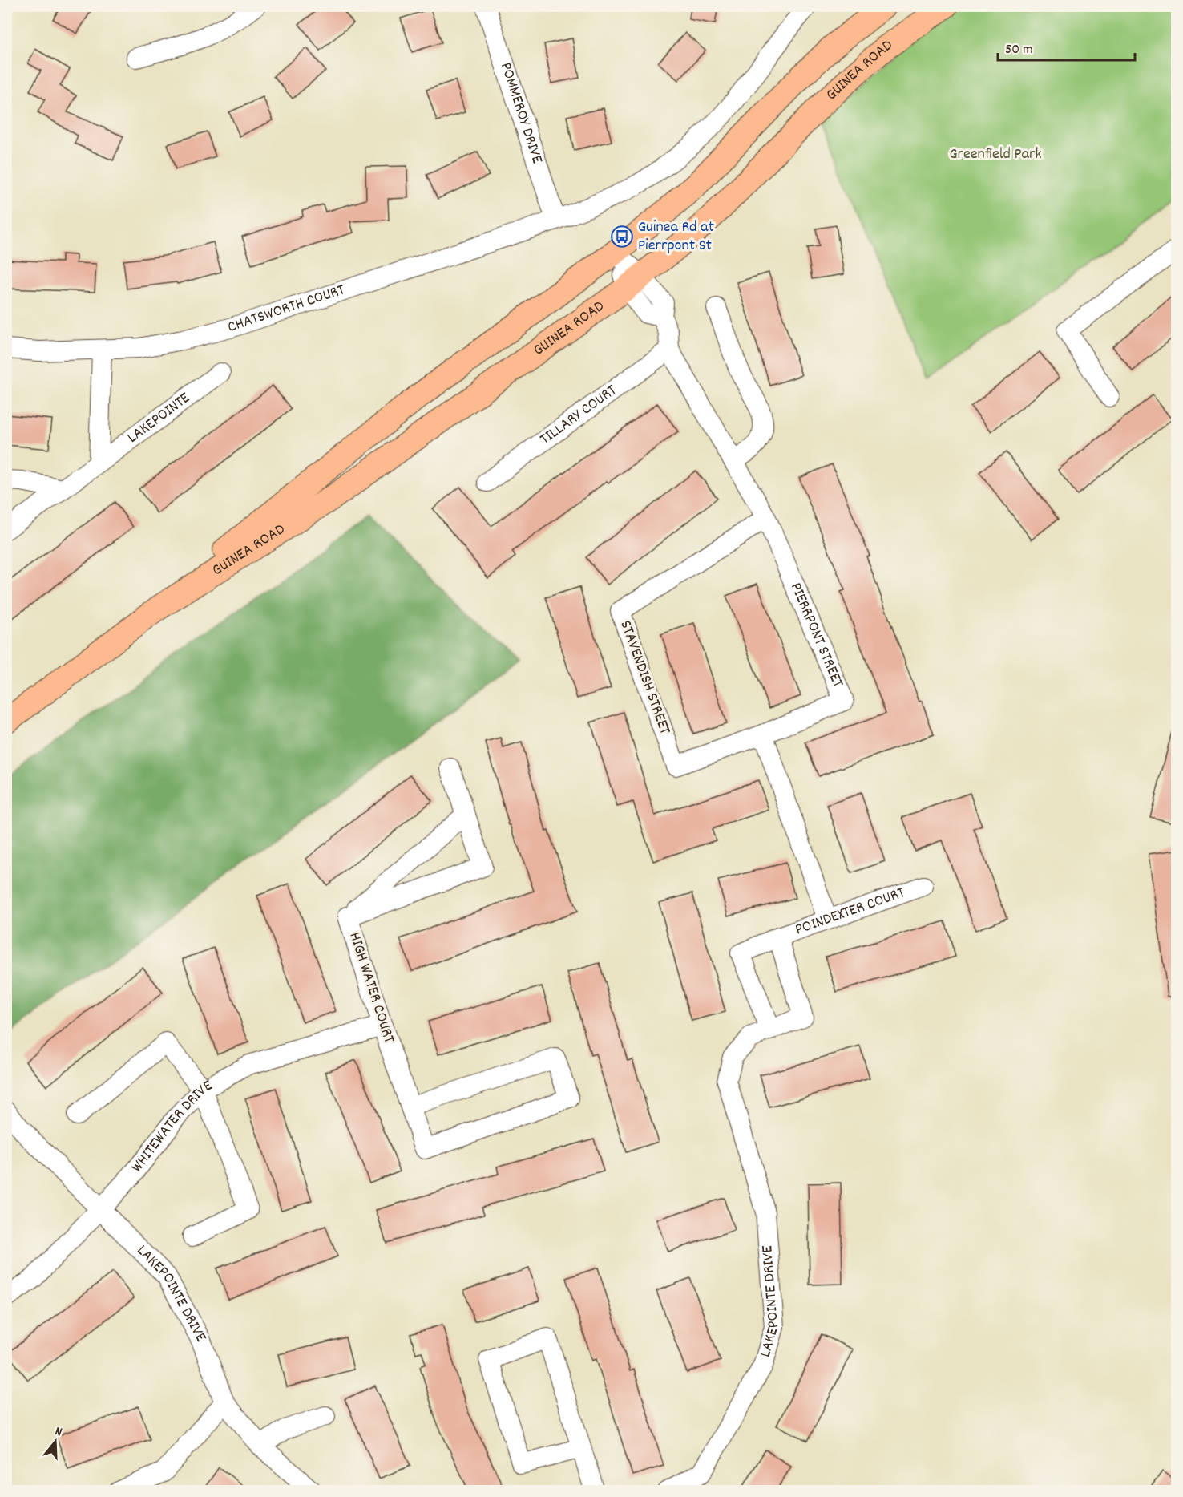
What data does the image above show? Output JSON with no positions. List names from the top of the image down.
{
  "streets": {
    "main road": ["GUINEA ROAD"],
    "street": [
      "POMMEROY DRIVE",
      "CHATSWORTH COURT",
      "TILLARY COURT",
      "LAKEPOINTE",
      "PIERRPONT STREET",
      "STAVENDISH STREET",
      "POINDEXTER COURT",
      "HIGH WATER COURT",
      "WHITEWATER DRIVE",
      "LAKEPOINTE DRIVE"
    ]
  },
  "crossings": [
    ["GUINEA ROAD", "PIERRPONT STREET"],
    ["POMMEROY DRIVE", "CHATSWORTH COURT"],
    ["TILLARY COURT", "PIERRPONT STREET"],
    ["PIERRPONT STREET", "STAVENDISH STREET"],
    ["POINDEXTER COURT", "LAKEPOINTE DRIVE"],
    ["HIGH WATER COURT", "WHITEWATER DRIVE"],
    ["WHITEWATER DRIVE", "LAKEPOINTE DRIVE"]
  ],
  "parks": ["Greenfield Park"],
  "places": {
    "bus stop": ["Guinea Rd at Pierrpont St"]
  },
  "scale_bar": "50 m",
  "north": "top"
}
